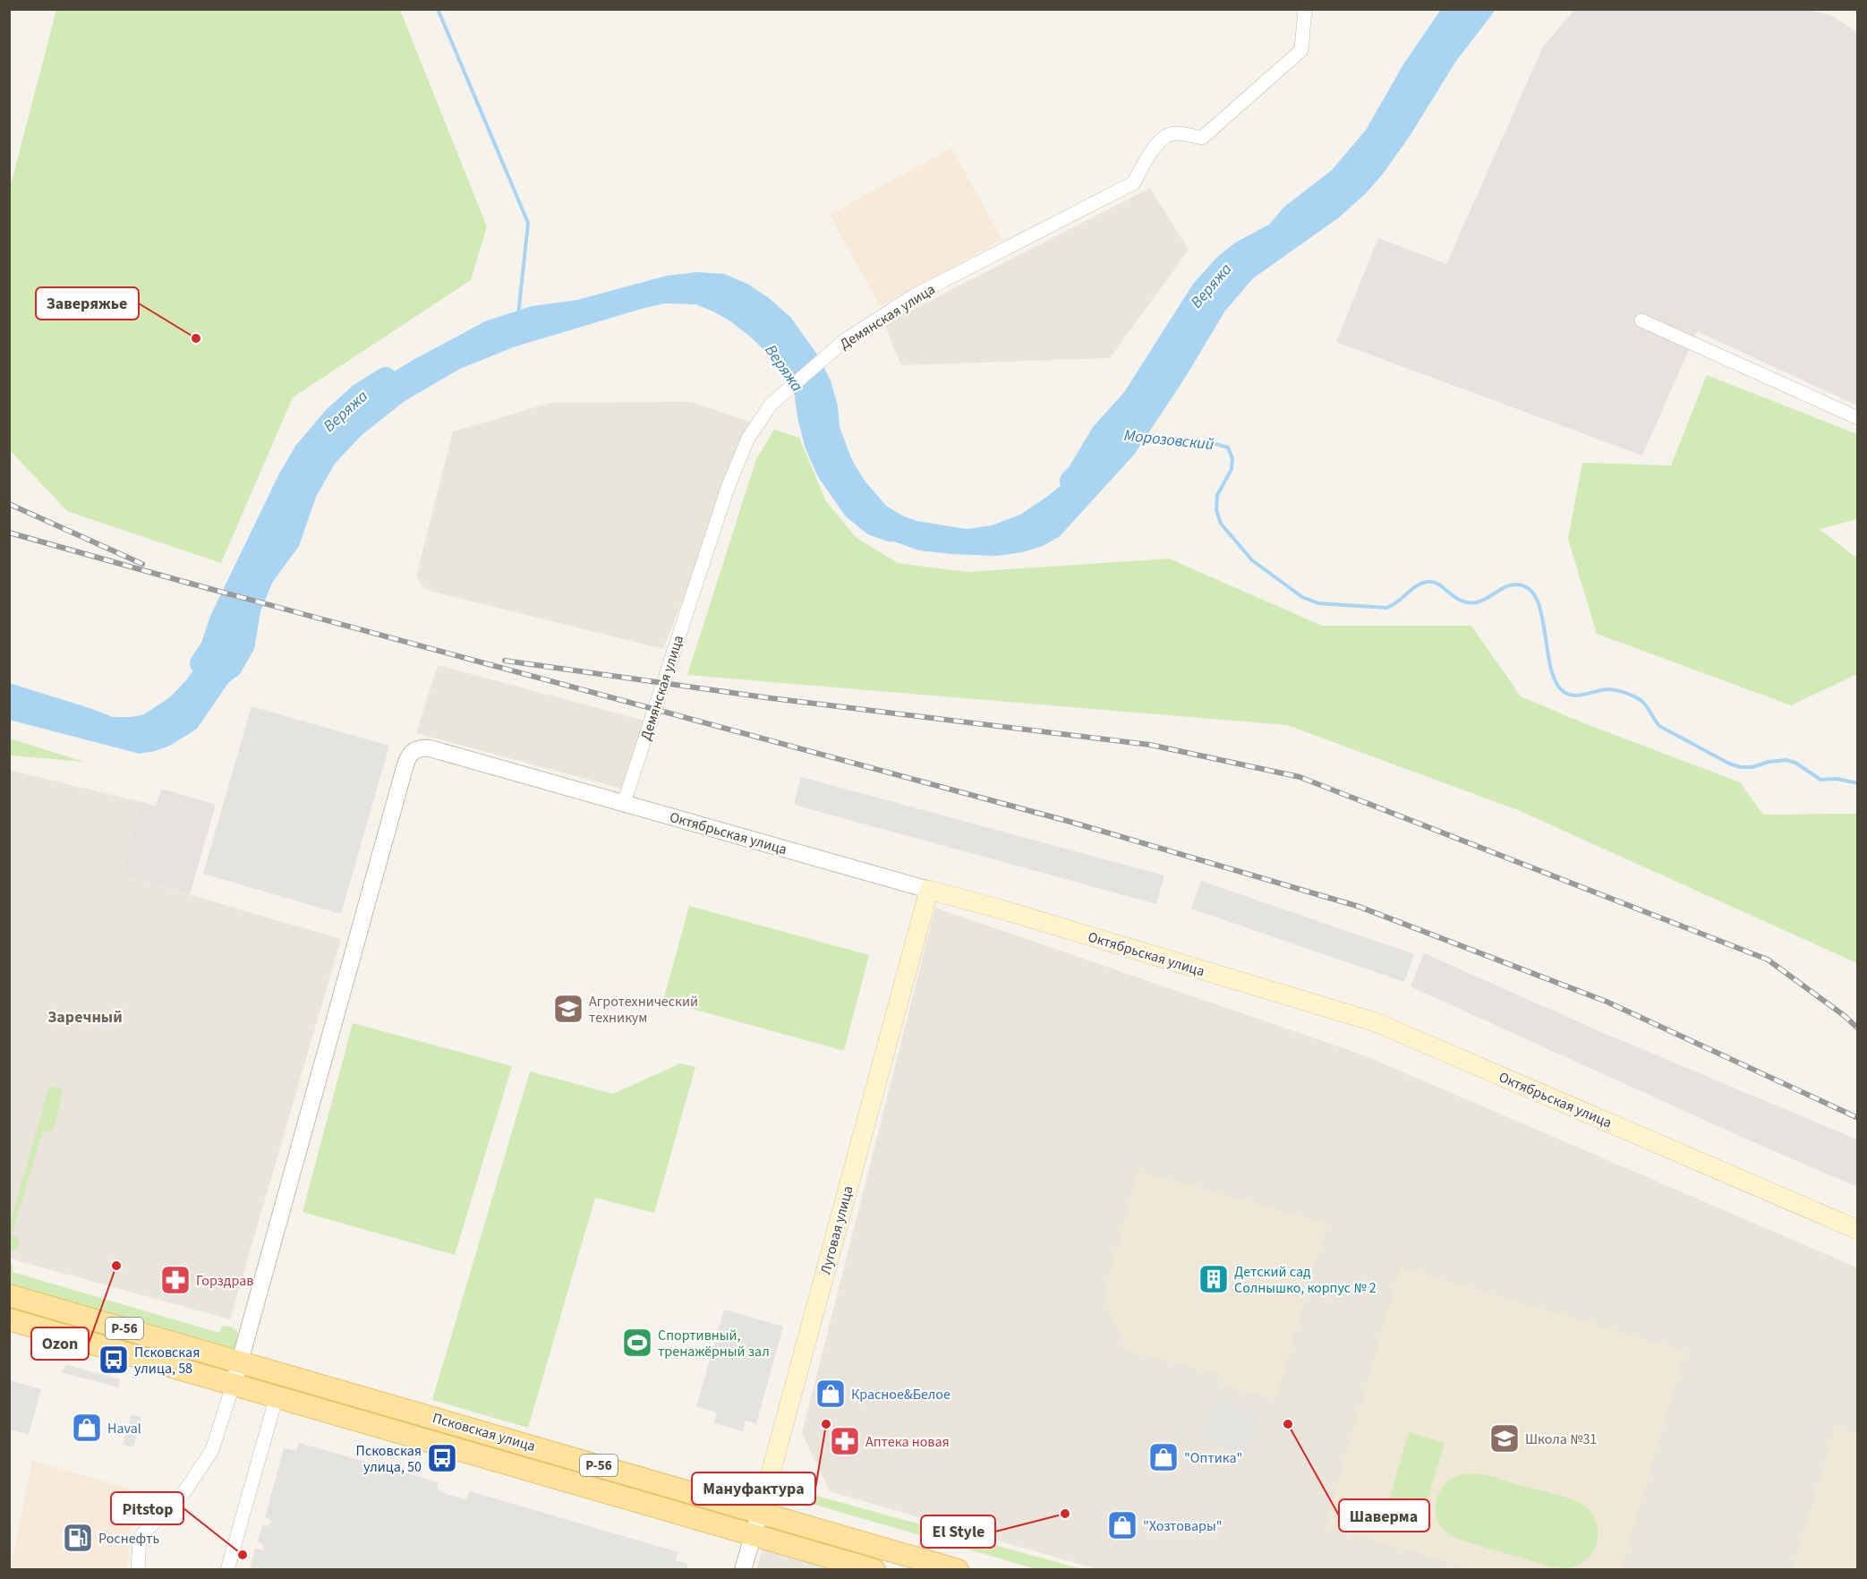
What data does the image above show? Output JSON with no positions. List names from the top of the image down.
{
  "streets": {
    "main road": [
      "Октябрьская улица",
      "Луговая улица",
      "Р-56",
      "Псковская улица"
    ],
    "street": ["Демянская улица"]
  },
  "crossings": [
    ["Демянская улица", "Октябрьская улица"],
    ["Октябрьская улица", "Луговая улица"],
    ["Октябрьская улица", "Псковская улица"],
    ["Луговая улица", "Псковская улица"]
  ],
  "districts": ["Заречный"],
  "water": ["Веряжа", "Морозовский"],
  "places": {
    "other": [
      "Заверяжье",
      "Ozon",
      "Мануфактура",
      "Шаверма",
      "El Style",
      "Pitstop"
    ],
    "school or university": ["Агротехнический техникум", "Школа №31"],
    "building": ["Детский сад Солнышко, корпус № 2"],
    "pharmacy": ["Горздрав", "Аптека новая"],
    "sports": ["Спортивный, тренажёрный зал"],
    "bus stop": ["Псковская улица, 58", "Псковская улица, 50"],
    "shop": [
      "Красное&Белое",
      "Haval",
      "\"Оптика\"",
      "\"Хозтовары\""
    ],
    "fuel station": ["Роснефть"]
  }
}
